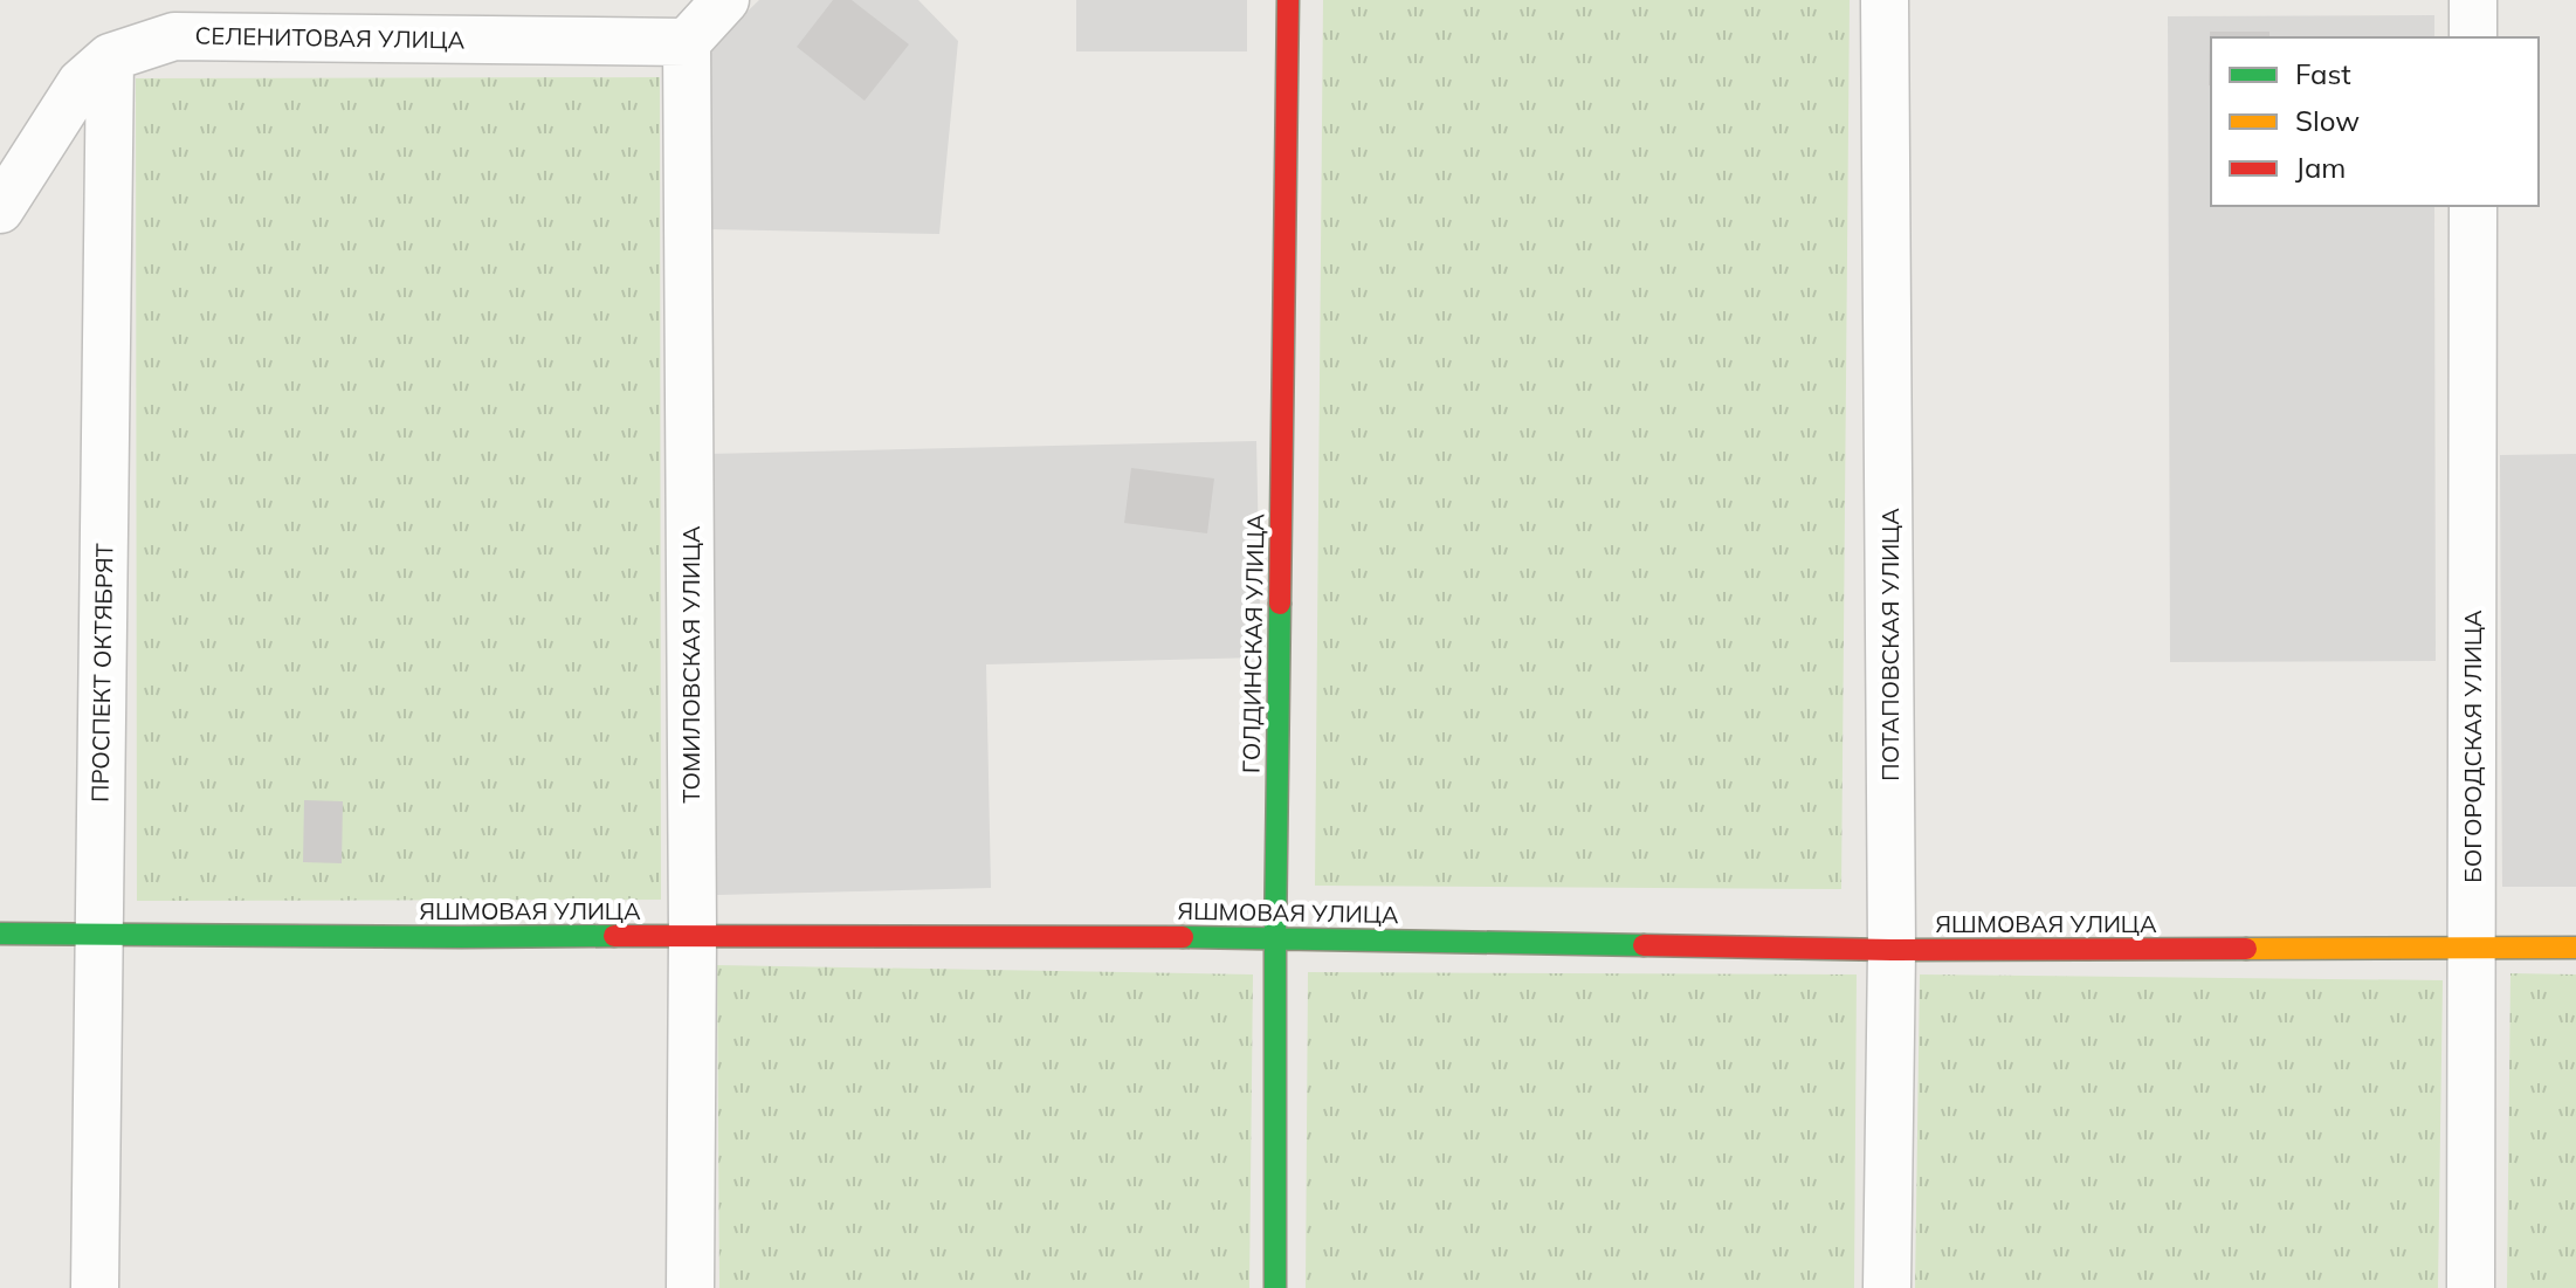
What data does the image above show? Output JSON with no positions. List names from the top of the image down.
{
  "streets": {
    "street": [
      "СЕЛЕНИТОВАЯ УЛИЦА",
      "ГОЛДИНСКАЯ УЛИЦА",
      "ПОТАПОВСКАЯ УЛИЦА",
      "ТОМИЛОВСКАЯ УЛИЦА",
      "ПРОСПЕКТ ОКТЯБРЯТ",
      "БОГОРОДСКАЯ УЛИЦА",
      "ЯШМОВАЯ УЛИЦА"
    ]
  },
  "crossings": [
    ["СЕЛЕНИТОВАЯ УЛИЦА", "ТОМИЛОВСКАЯ УЛИЦА"],
    ["СЕЛЕНИТОВАЯ УЛИЦА", "ПРОСПЕКТ ОКТЯБРЯТ"],
    ["ГОЛДИНСКАЯ УЛИЦА", "ЯШМОВАЯ УЛИЦА"],
    ["ПОТАПОВСКАЯ УЛИЦА", "ЯШМОВАЯ УЛИЦА"],
    ["ТОМИЛОВСКАЯ УЛИЦА", "ЯШМОВАЯ УЛИЦА"],
    ["ПРОСПЕКТ ОКТЯБРЯТ", "ЯШМОВАЯ УЛИЦА"],
    ["БОГОРОДСКАЯ УЛИЦА", "ЯШМОВАЯ УЛИЦА"]
  ],
  "legend": ["Fast", "Slow", "Jam"]
}
